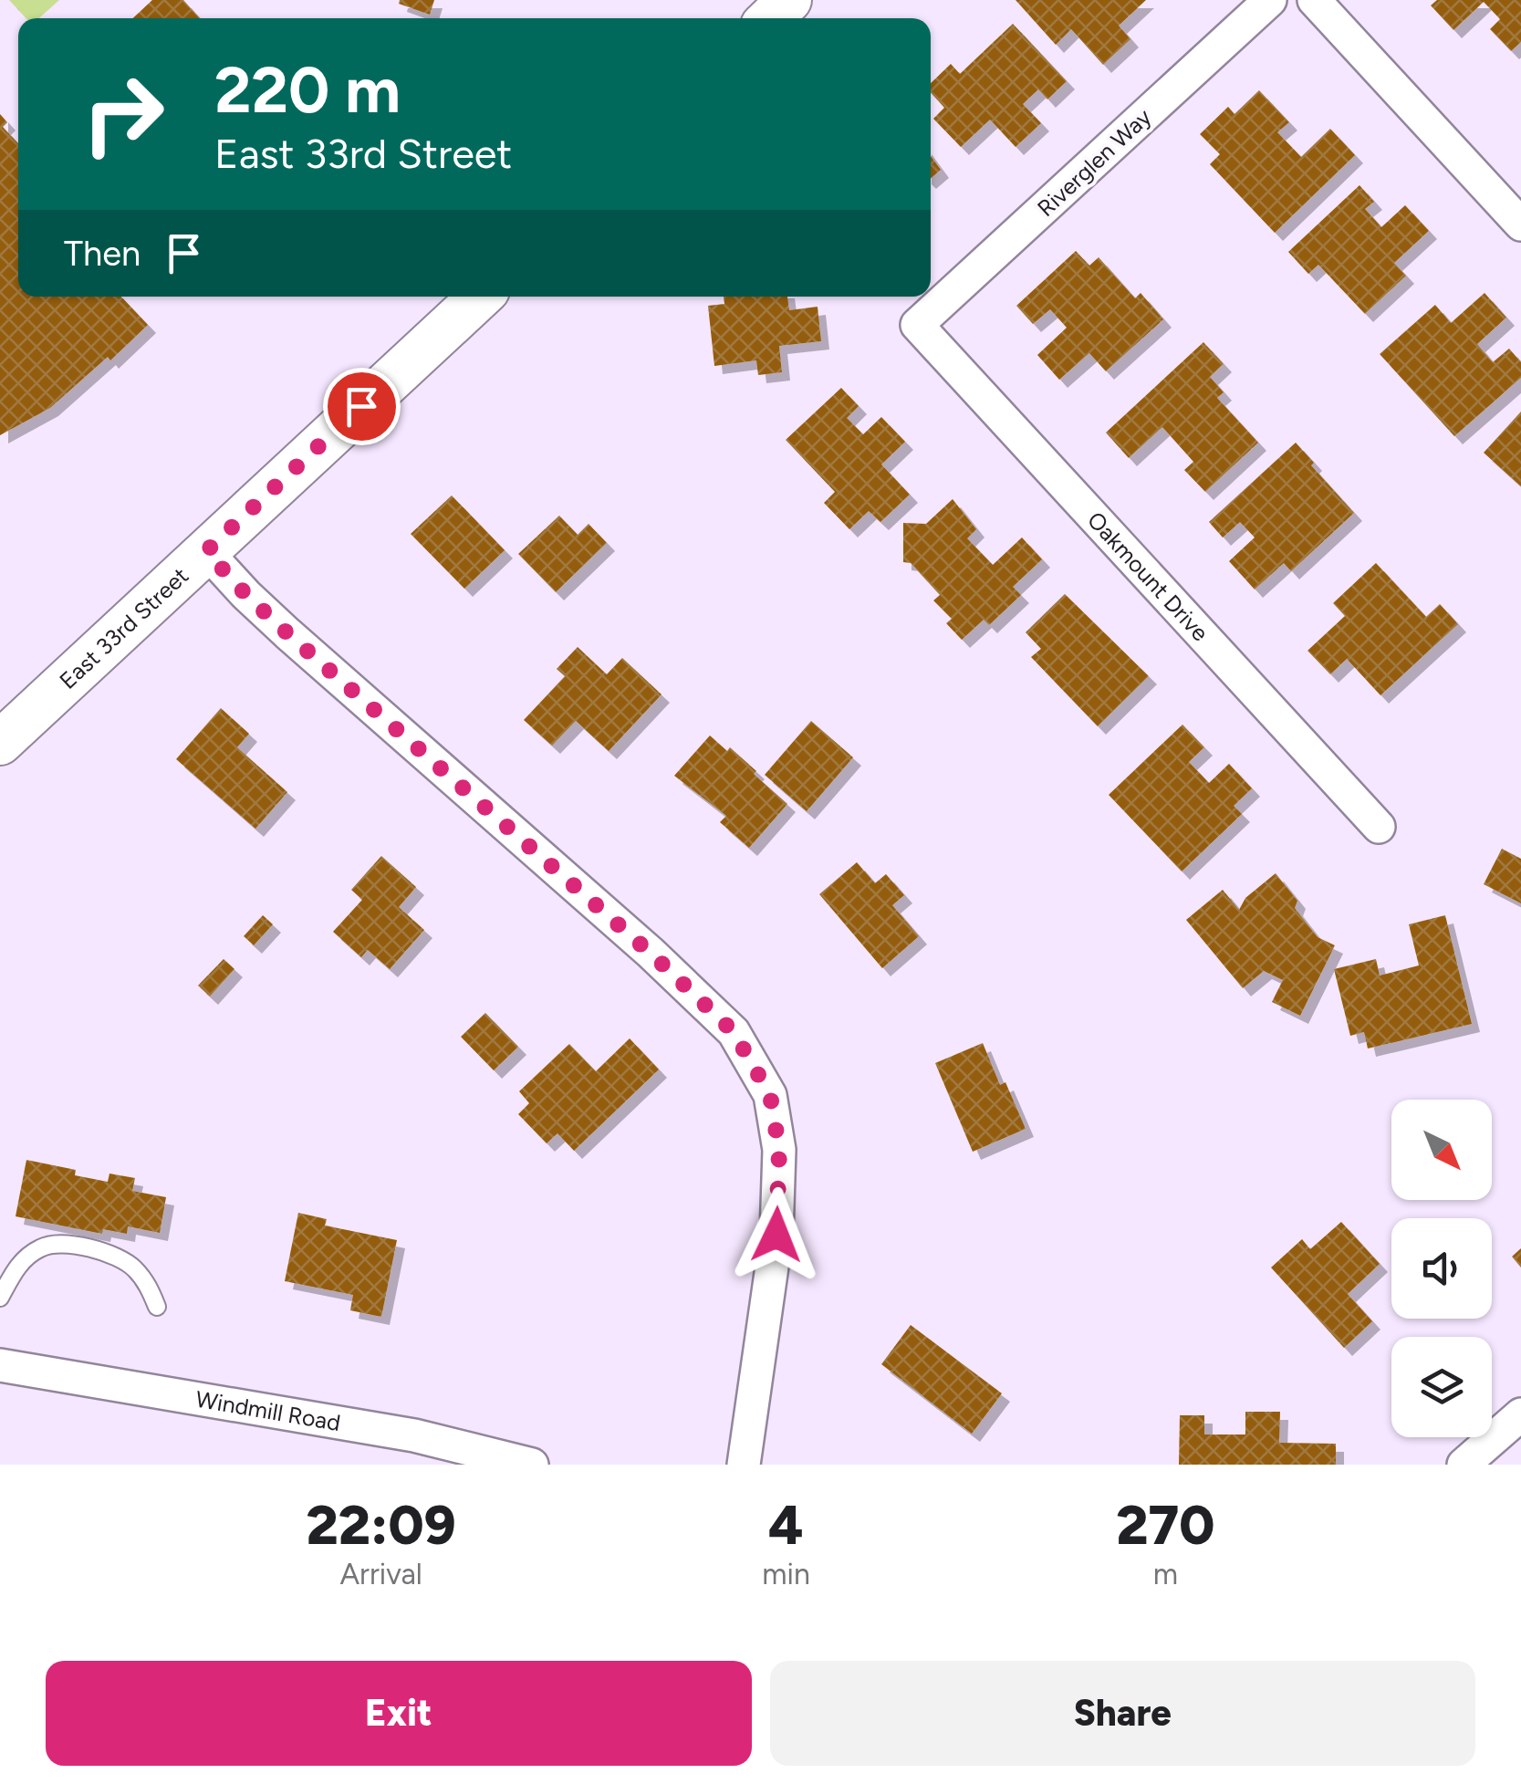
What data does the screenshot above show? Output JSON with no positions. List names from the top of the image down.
{
  "streets": {
    "street": [
      "Riverglen Way",
      "Oakmount Drive",
      "East 33rd Street",
      "Windmill Road"
    ]
  },
  "crossings": [
    ["Riverglen Way", "Oakmount Drive"]
  ],
  "north": "bottom right",
  "page": {
    "turn": ["220 m", "East 33rd Street"],
    "then": "Then",
    "eta": [
      "22:09",
      "Arrival",
      "4",
      "min",
      "270",
      "m"
    ],
    "buttons": ["Exit", "Share"]
  }
}
